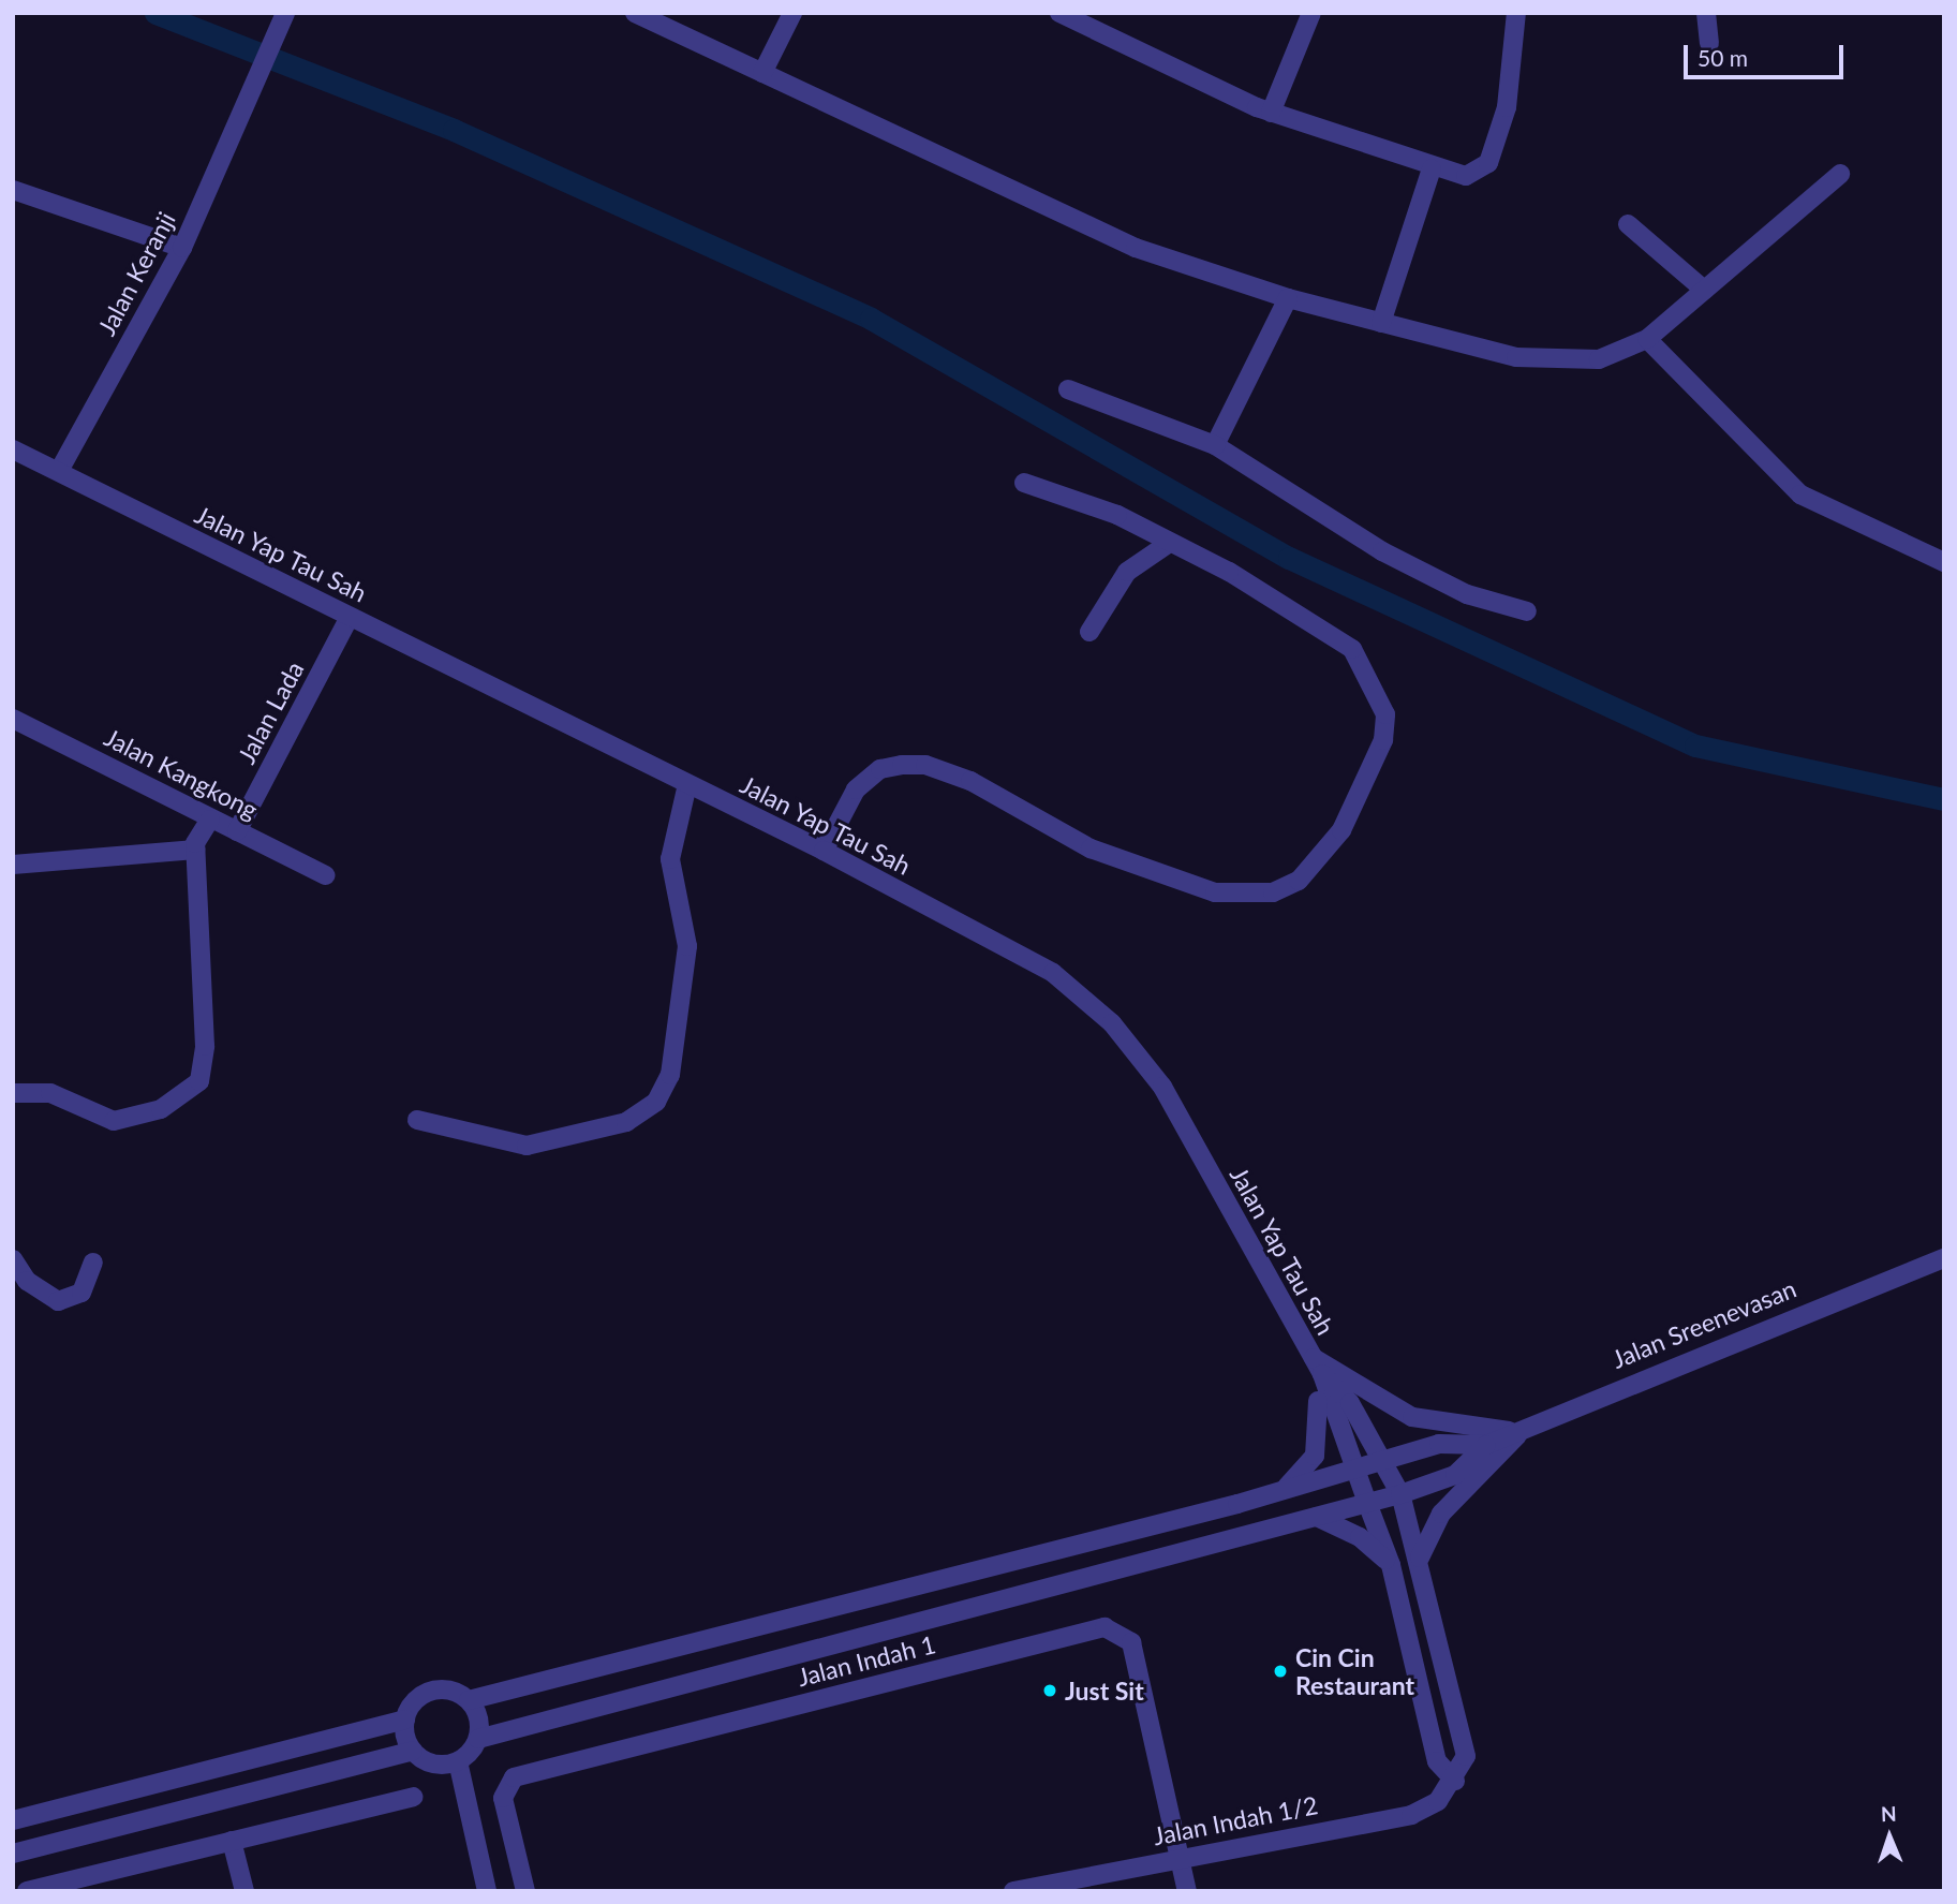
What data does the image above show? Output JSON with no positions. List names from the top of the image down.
{
  "streets": {
    "street": [
      "Jalan Keranji",
      "Jalan Yap Tau Sah",
      "Jalan Lada",
      "Jalan Kangkong",
      "Jalan Sreenevasan",
      "Jalan Indah 1",
      "Jalan Indah 1/2"
    ]
  },
  "crossings": [
    ["Jalan Keranji", "Jalan Yap Tau Sah"],
    ["Jalan Yap Tau Sah", "Jalan Lada"],
    ["Jalan Lada", "Jalan Kangkong"],
    ["Jalan Indah 1", "Jalan Indah 1/2"]
  ],
  "places": ["Cin Cin Restaurant", "Just Sit"],
  "scale_bar": "50 m",
  "north": "top"
}
